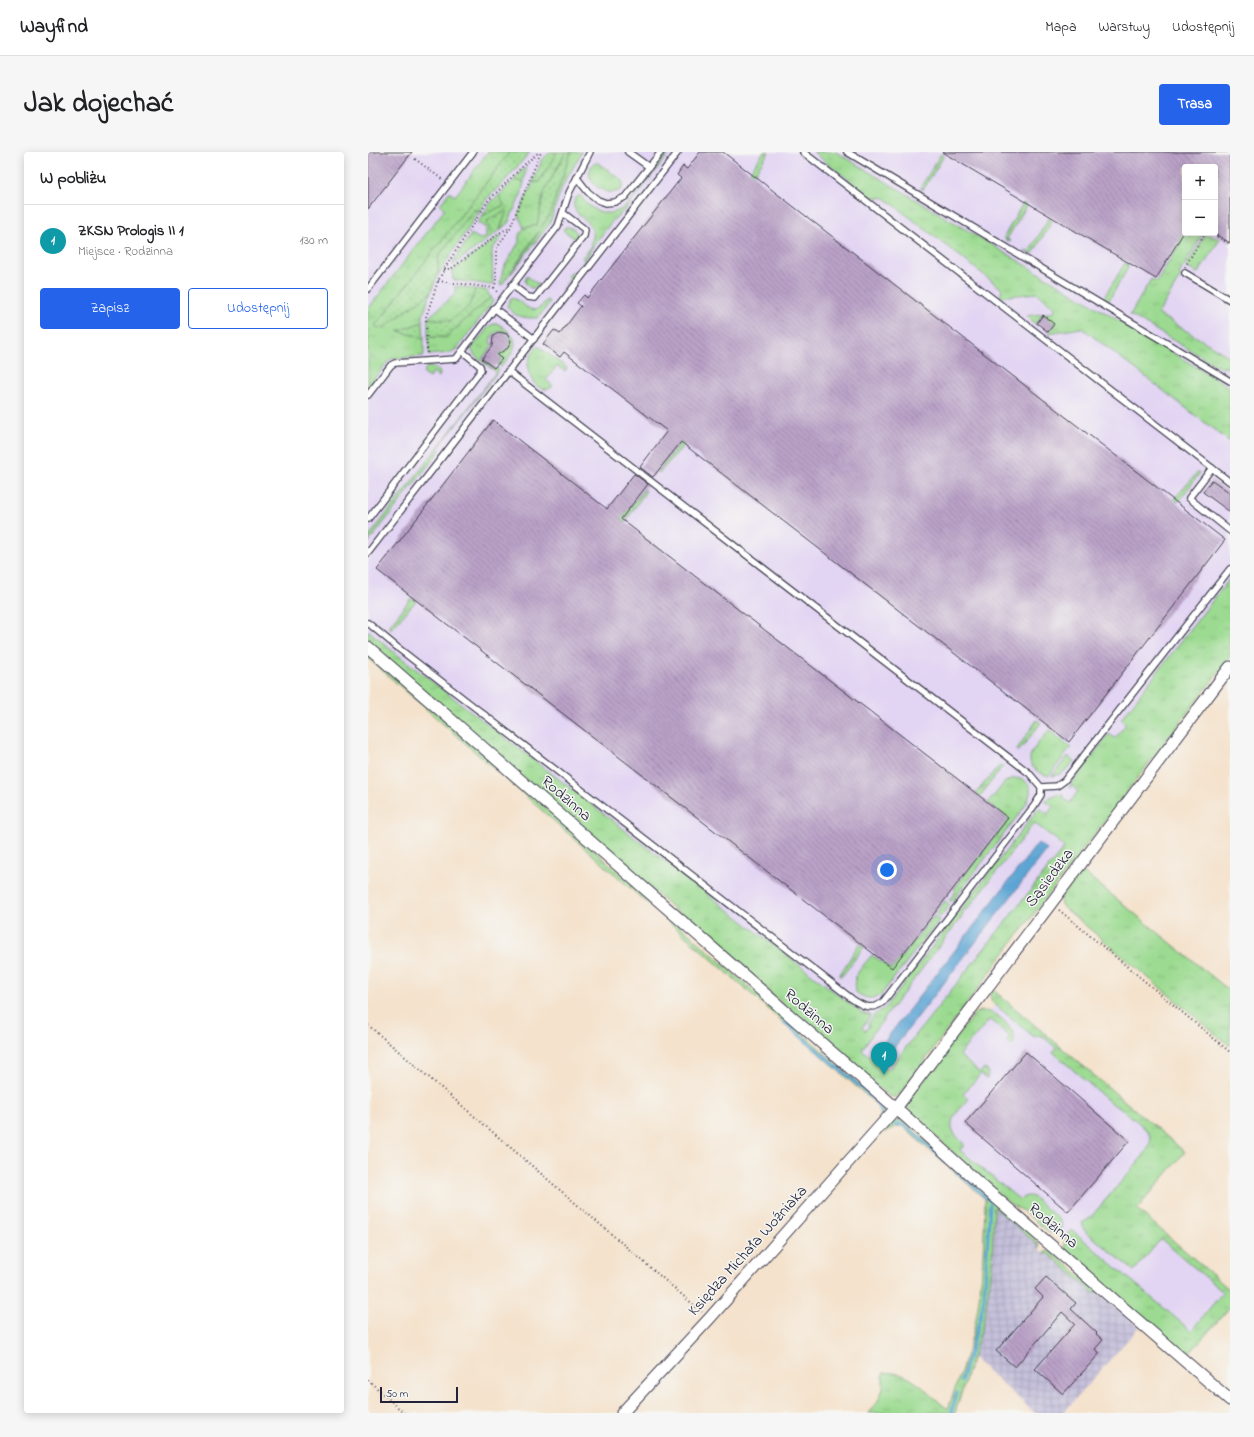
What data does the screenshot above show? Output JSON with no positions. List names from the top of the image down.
{
  "streets": {
    "street": ["Rodzinna", "Sąsiedzka", "Księdza Michała Woźniaka"]
  },
  "crossings": [
    ["Rodzinna", "Sąsiedzka"],
    ["Rodzinna", "Księdza Michała Woźniaka"],
    ["Sąsiedzka", "Księdza Michała Woźniaka"]
  ],
  "scale_bar": "50 m",
  "page": {
    "header": "Wayfind",
    "nav": ["Mapa", "Warstwy", "Udostępnij"],
    "title": "Jak dojechać",
    "buttons": [
      "Trasa",
      ["Zapisz", "Udostępnij"]
    ],
    "heading": "W pobliżu",
    "map_buttons": ["+", "−"],
    "list": [
      {
        "mark": "1",
        "name": "ZKSN Prologis II 1",
        "note": "Miejsce · Rodzinna",
        "value": "130 m"
      }
    ],
    "pins": "1",
    "scale": "50 m"
  }
}
